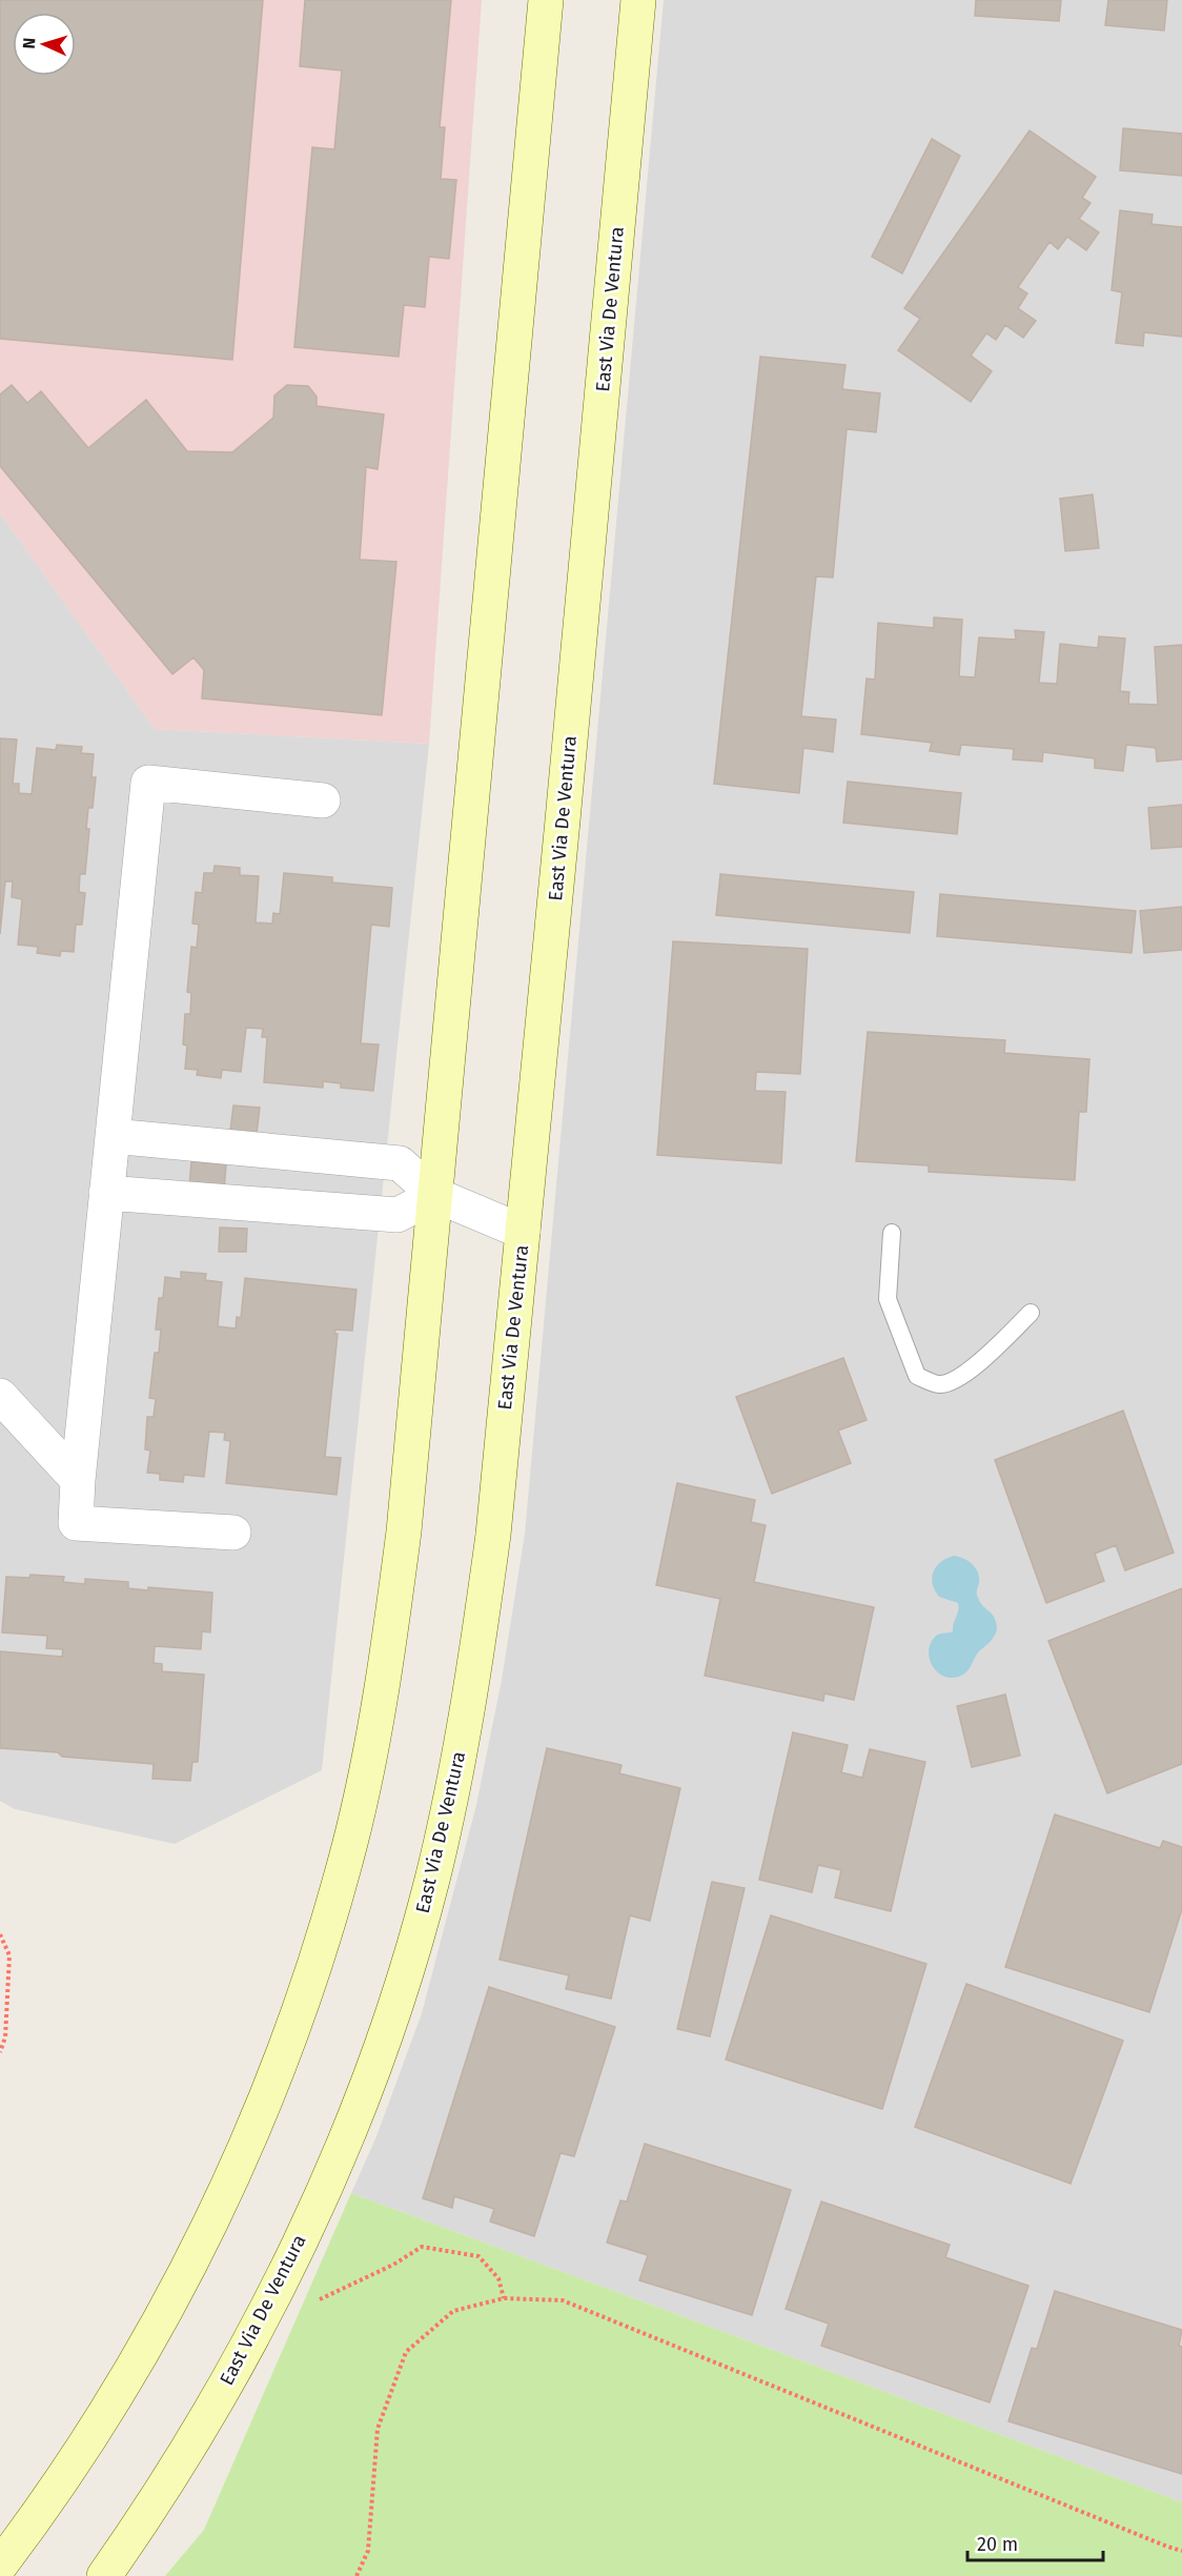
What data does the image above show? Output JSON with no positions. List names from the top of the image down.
{
  "streets": {
    "main road": ["East Via De Ventura"]
  },
  "scale_bar": "20 m",
  "north": "left"
}
